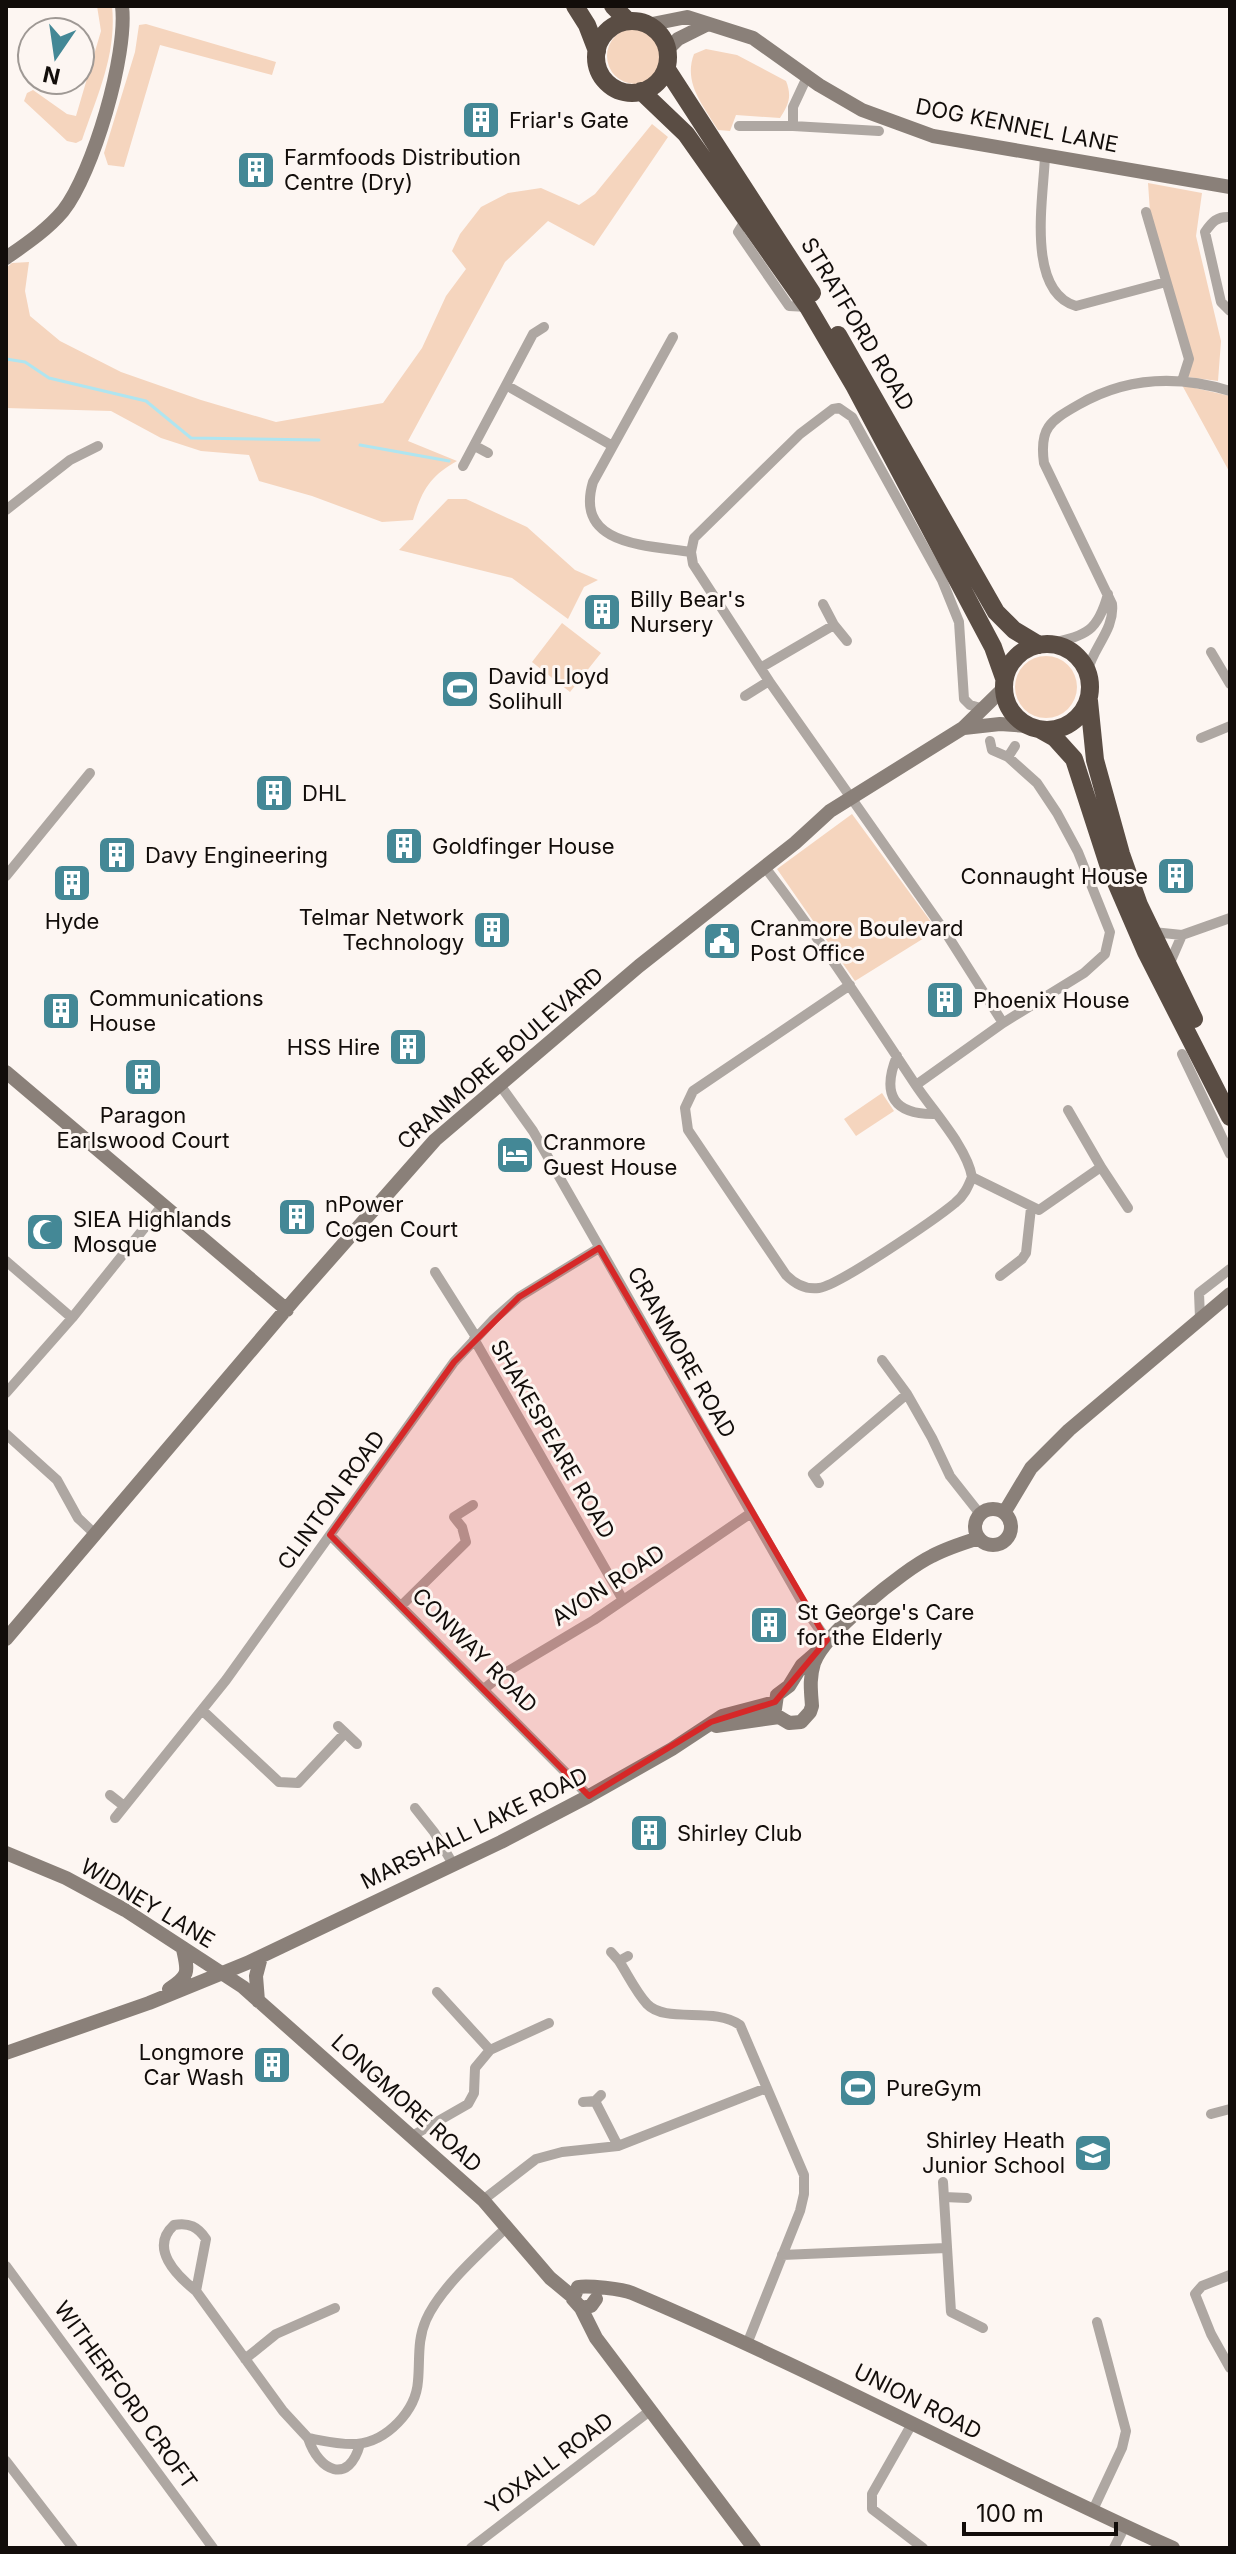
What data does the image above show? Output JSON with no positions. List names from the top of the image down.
{
  "streets": {
    "highway": ["STRATFORD ROAD"],
    "street": [
      "DOG KENNEL LANE",
      "CRANMORE BOULEVARD",
      "CRANMORE ROAD",
      "SHAKESPEARE ROAD",
      "CLINTON ROAD",
      "AVON ROAD",
      "CONWAY ROAD",
      "MARSHALL LAKE ROAD",
      "WIDNEY LANE",
      "LONGMORE ROAD",
      "WITHERFORD CROFT",
      "UNION ROAD",
      "YOXALL ROAD"
    ]
  },
  "crossings": [
    ["DOG KENNEL LANE", "STRATFORD ROAD"],
    ["STRATFORD ROAD", "CRANMORE BOULEVARD"],
    ["CRANMORE BOULEVARD", "CRANMORE ROAD"],
    ["CRANMORE ROAD", "CLINTON ROAD"],
    ["CRANMORE ROAD", "AVON ROAD"],
    ["CRANMORE ROAD", "MARSHALL LAKE ROAD"],
    ["SHAKESPEARE ROAD", "CLINTON ROAD"],
    ["SHAKESPEARE ROAD", "AVON ROAD"],
    ["CLINTON ROAD", "CONWAY ROAD"],
    ["AVON ROAD", "CONWAY ROAD"],
    ["CONWAY ROAD", "MARSHALL LAKE ROAD"],
    ["MARSHALL LAKE ROAD", "WIDNEY LANE"],
    ["MARSHALL LAKE ROAD", "LONGMORE ROAD"],
    ["WIDNEY LANE", "LONGMORE ROAD"],
    ["LONGMORE ROAD", "UNION ROAD"],
    ["LONGMORE ROAD", "YOXALL ROAD"]
  ],
  "places": {
    "building": [
      "Friar's Gate",
      "Farmfoods Distribution Centre (Dry)",
      "Billy Bear's Nursery",
      "DHL",
      "Goldfinger House",
      "Davy Engineering",
      "Connaught House",
      "Hyde",
      "Telmar Network Technology",
      "Phoenix House",
      "Communications House",
      "HSS Hire",
      "Paragon Earlswood Court",
      "nPower Cogen Court",
      "St George's Care for the Elderly",
      "Shirley Club",
      "Longmore Car Wash"
    ],
    "sports": ["David Lloyd Solihull", "PureGym"],
    "public building": ["Cranmore Boulevard Post Office"],
    "hotel": ["Cranmore Guest House"],
    "mosque": ["SIEA Highlands Mosque"],
    "school or university": ["Shirley Heath Junior School"]
  },
  "scale_bar": "100 m",
  "north": "bottom"
}
